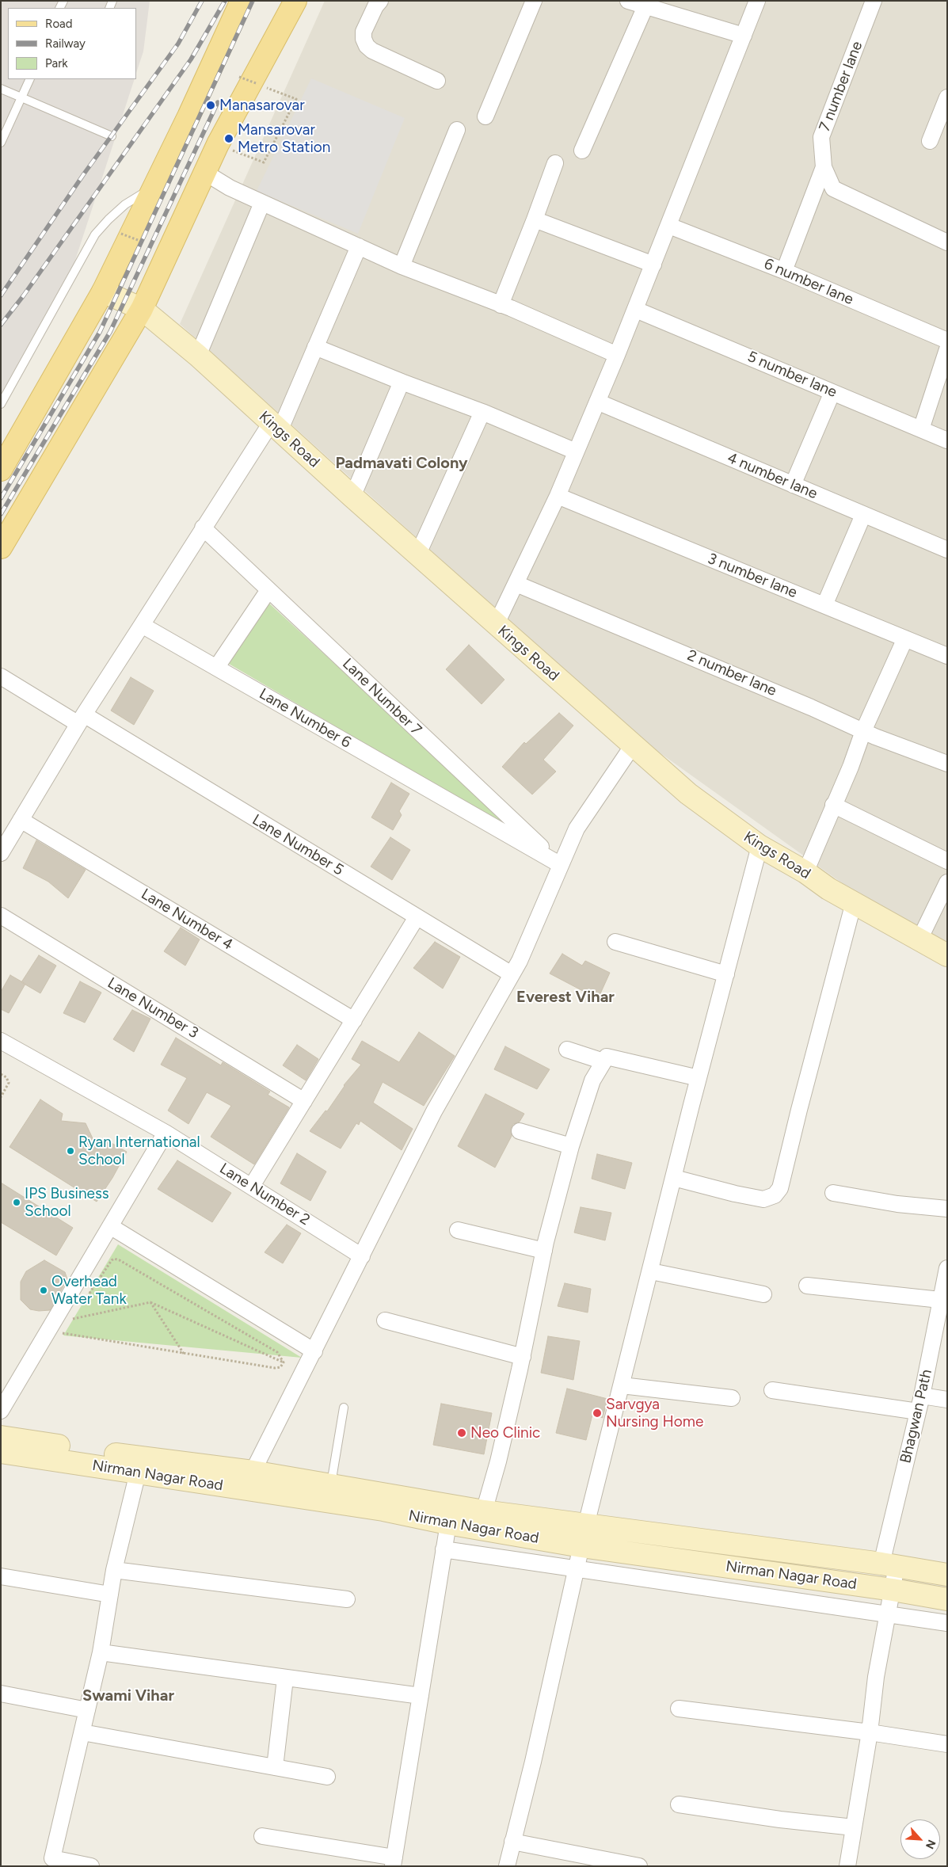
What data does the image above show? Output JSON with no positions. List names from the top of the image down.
{
  "streets": {
    "street": [
      "7 number lane",
      "6 number lane",
      "5 number lane",
      "Kings Road",
      "4 number lane",
      "3 number lane",
      "2 number lane",
      "Lane Number 7",
      "Lane Number 6",
      "Lane Number 5",
      "Lane Number 4",
      "Lane Number 3",
      "Lane Number 2",
      "Bhagwan Path",
      "Nirman Nagar Road"
    ]
  },
  "crossings": [
    ["Lane Number 7", "Lane Number 6"],
    ["Bhagwan Path", "Nirman Nagar Road"]
  ],
  "districts": ["Padmavati Colony", "Everest Vihar", "Swami Vihar"],
  "places": [
    "Manasarovar",
    "Mansarovar Metro Station",
    "Ryan International School",
    "IPS Business School",
    "Overhead Water Tank",
    "Sarvgya Nursing Home",
    "Neo Clinic"
  ],
  "legend": ["Road", "Railway", "Park"],
  "north": "bottom right"
}
